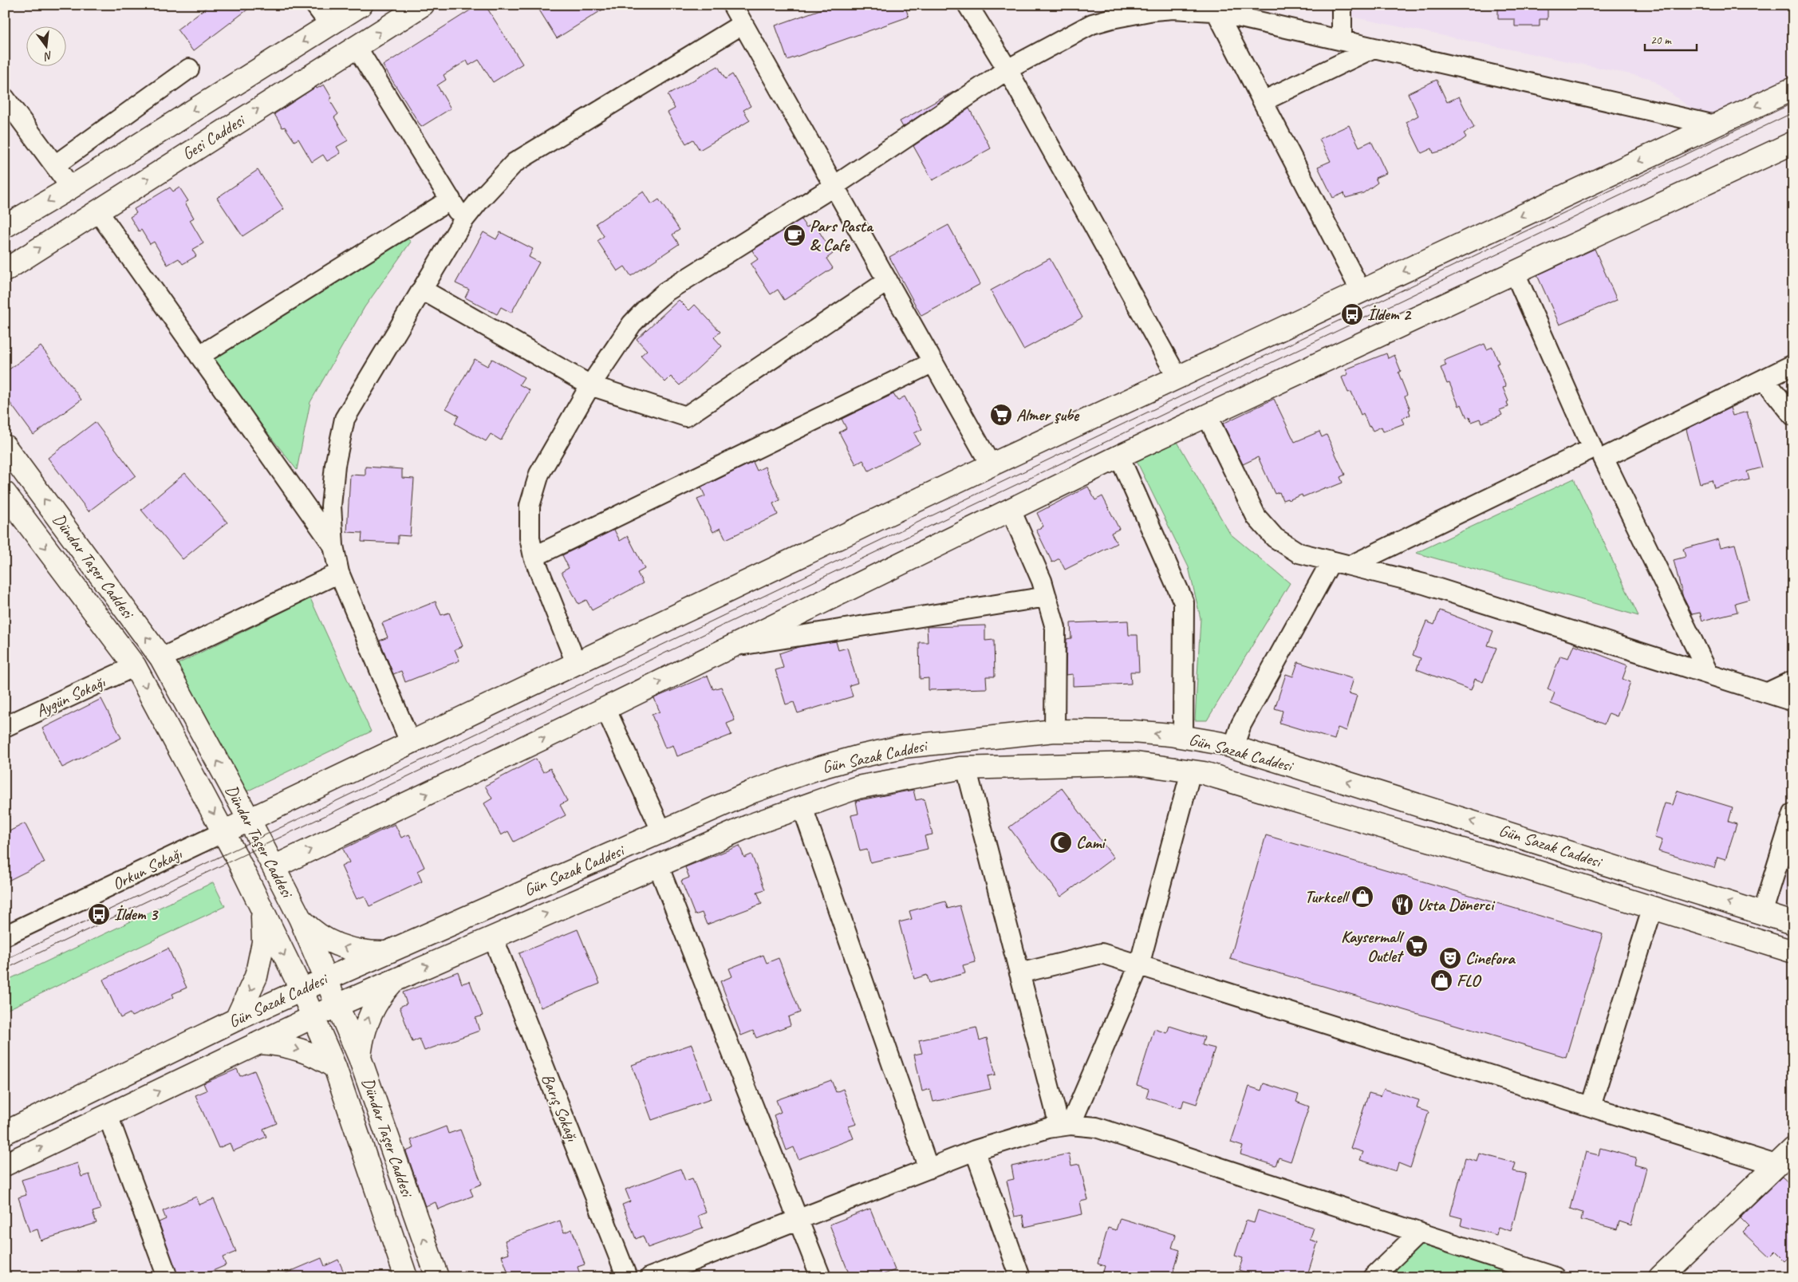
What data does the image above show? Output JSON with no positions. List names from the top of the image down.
{
  "streets": {
    "street": [
      "Gesi Caddesi",
      "Dündar Taşer Caddesi",
      "Aygün Sokağı",
      "Gün Sazak Caddesi",
      "Orkun Sokağı",
      "Barış Sokağı"
    ]
  },
  "crossings": [
    ["Dündar Taşer Caddesi", "Aygün Sokağı"],
    ["Dündar Taşer Caddesi", "Gün Sazak Caddesi"],
    ["Dündar Taşer Caddesi", "Orkun Sokağı"],
    ["Gün Sazak Caddesi", "Barış Sokağı"]
  ],
  "places": {
    "cafe": ["Pars Pasta & Cafe"],
    "bus stop": ["İldem 2", "İldem 3"],
    "supermarket": ["Almer şube", "Kaysermall Outlet"],
    "mosque": ["Cami"],
    "shop": ["Turkcell", "FLO"],
    "restaurant": ["Usta Dönerci"],
    "theatre": ["Cinefora"]
  },
  "scale_bar": "20 m",
  "north": "bottom"
}
